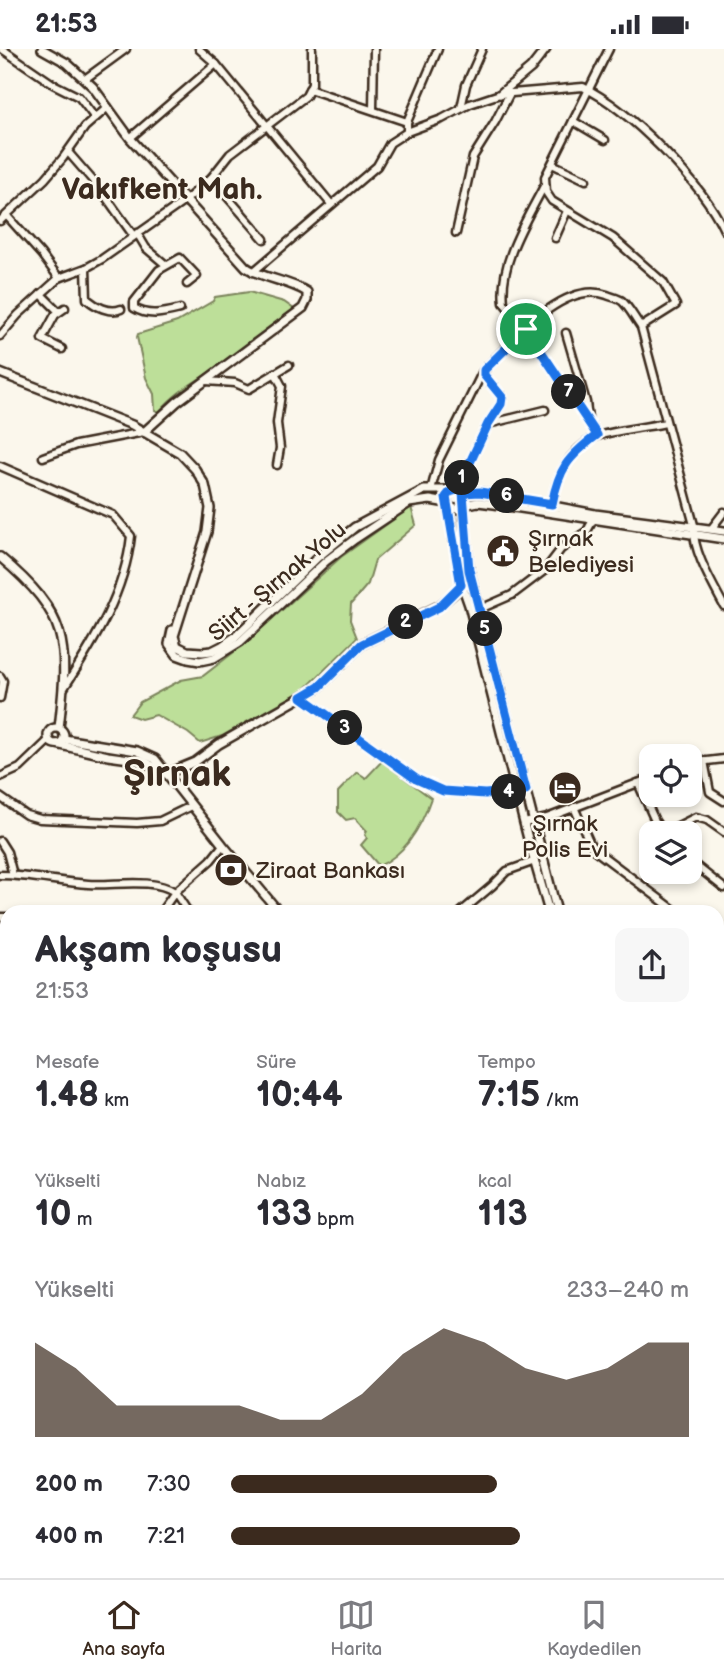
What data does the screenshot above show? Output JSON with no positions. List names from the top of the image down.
{
  "streets": {
    "street": ["Siirt - Şırnak Yolu"]
  },
  "districts": ["Vakıfkent Mah.", "Şırnak"],
  "places": {
    "public building": ["Şırnak Belediyesi"],
    "hotel": ["Şırnak Polis Evi"],
    "bank": ["Ziraat Bankası"]
  },
  "page": {
    "status": "21:53",
    "pins": [
      "7",
      "1",
      "6",
      "2",
      "5",
      "3",
      "4"
    ],
    "heading": ["Akşam koşusu", "21:53"],
    "stats": [
      ["Mesafe", "1.48 km"],
      ["Süre", "10:44"],
      ["Tempo", "7:15 /km"],
      ["Yükselti", "10 m"],
      ["Nabız", "133 bpm"],
      ["kcal", "113"]
    ],
    "chart": ["Yükselti", "233–240 m"],
    "list": [
      {
        "name": "200 m",
        "note": "7:30"
      },
      {
        "name": "400 m",
        "note": "7:21"
      }
    ],
    "tabs": ["Ana sayfa", "Harita", "Kaydedilen"]
  }
}
